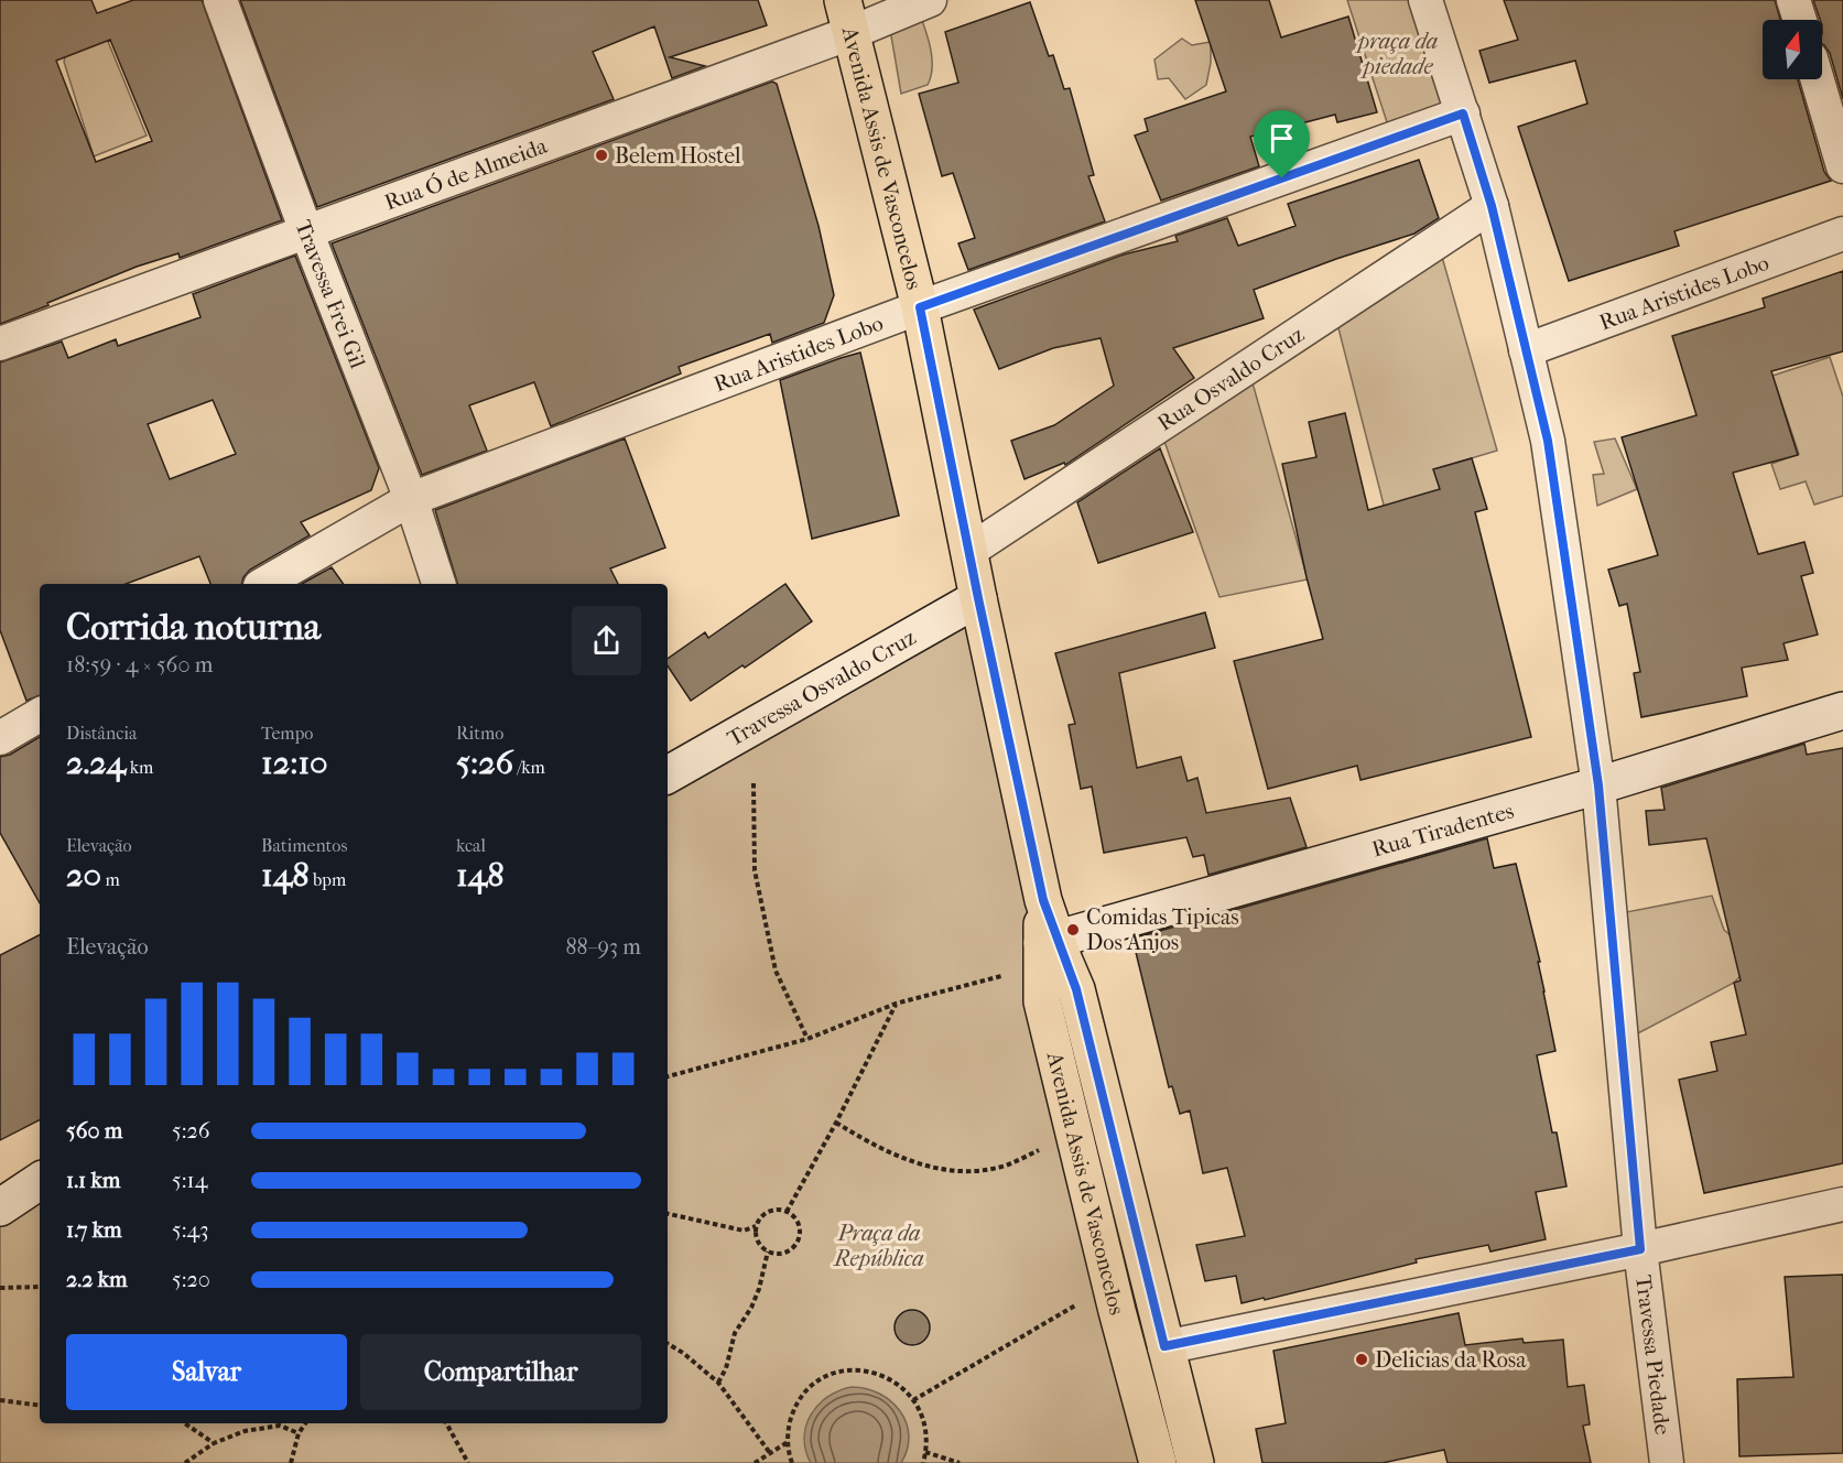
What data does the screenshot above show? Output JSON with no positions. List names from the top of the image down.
{
  "streets": {
    "main road": ["Avenida Assis de Vasconcelos"],
    "street": [
      "Rua Ó de Almeida",
      "Rua Aristides Lobo",
      "Travessa Frei Gil",
      "Rua Osvaldo Cruz",
      "Travessa Osvaldo Cruz",
      "Rua Tiradentes",
      "Travessa Piedade"
    ]
  },
  "crossings": [
    ["Avenida Assis de Vasconcelos", "Rua Ó de Almeida"],
    ["Avenida Assis de Vasconcelos", "Rua Aristides Lobo"],
    ["Avenida Assis de Vasconcelos", "Rua Osvaldo Cruz"],
    ["Avenida Assis de Vasconcelos", "Travessa Osvaldo Cruz"],
    ["Avenida Assis de Vasconcelos", "Rua Tiradentes"],
    ["Rua Ó de Almeida", "Travessa Frei Gil"],
    ["Rua Aristides Lobo", "Travessa Frei Gil"],
    ["Rua Aristides Lobo", "Travessa Piedade"],
    ["Rua Osvaldo Cruz", "Travessa Piedade"],
    ["Rua Tiradentes", "Travessa Piedade"]
  ],
  "parks": ["praça da piedade", "Praça da República"],
  "places": ["Belem Hostel", "Comidas Tipicas Dos Anjos", "Delicias da Rosa"],
  "north": "top",
  "page": {
    "heading": ["Corrida noturna", "18:59 · 4 × 560 m"],
    "stats": [
      ["Distância", "2.24 km"],
      ["Tempo", "12:10"],
      ["Ritmo", "5:26 /km"],
      ["Elevação", "20 m"],
      ["Batimentos", "148 bpm"],
      ["kcal", "148"]
    ],
    "chart": ["Elevação", "88–93 m"],
    "list": [
      {
        "name": "560 m",
        "note": "5:26"
      },
      {
        "name": "1.1 km",
        "note": "5:14"
      },
      {
        "name": "1.7 km",
        "note": "5:43"
      },
      {
        "name": "2.2 km",
        "note": "5:20"
      }
    ],
    "buttons": ["Salvar", "Compartilhar"]
  }
}
